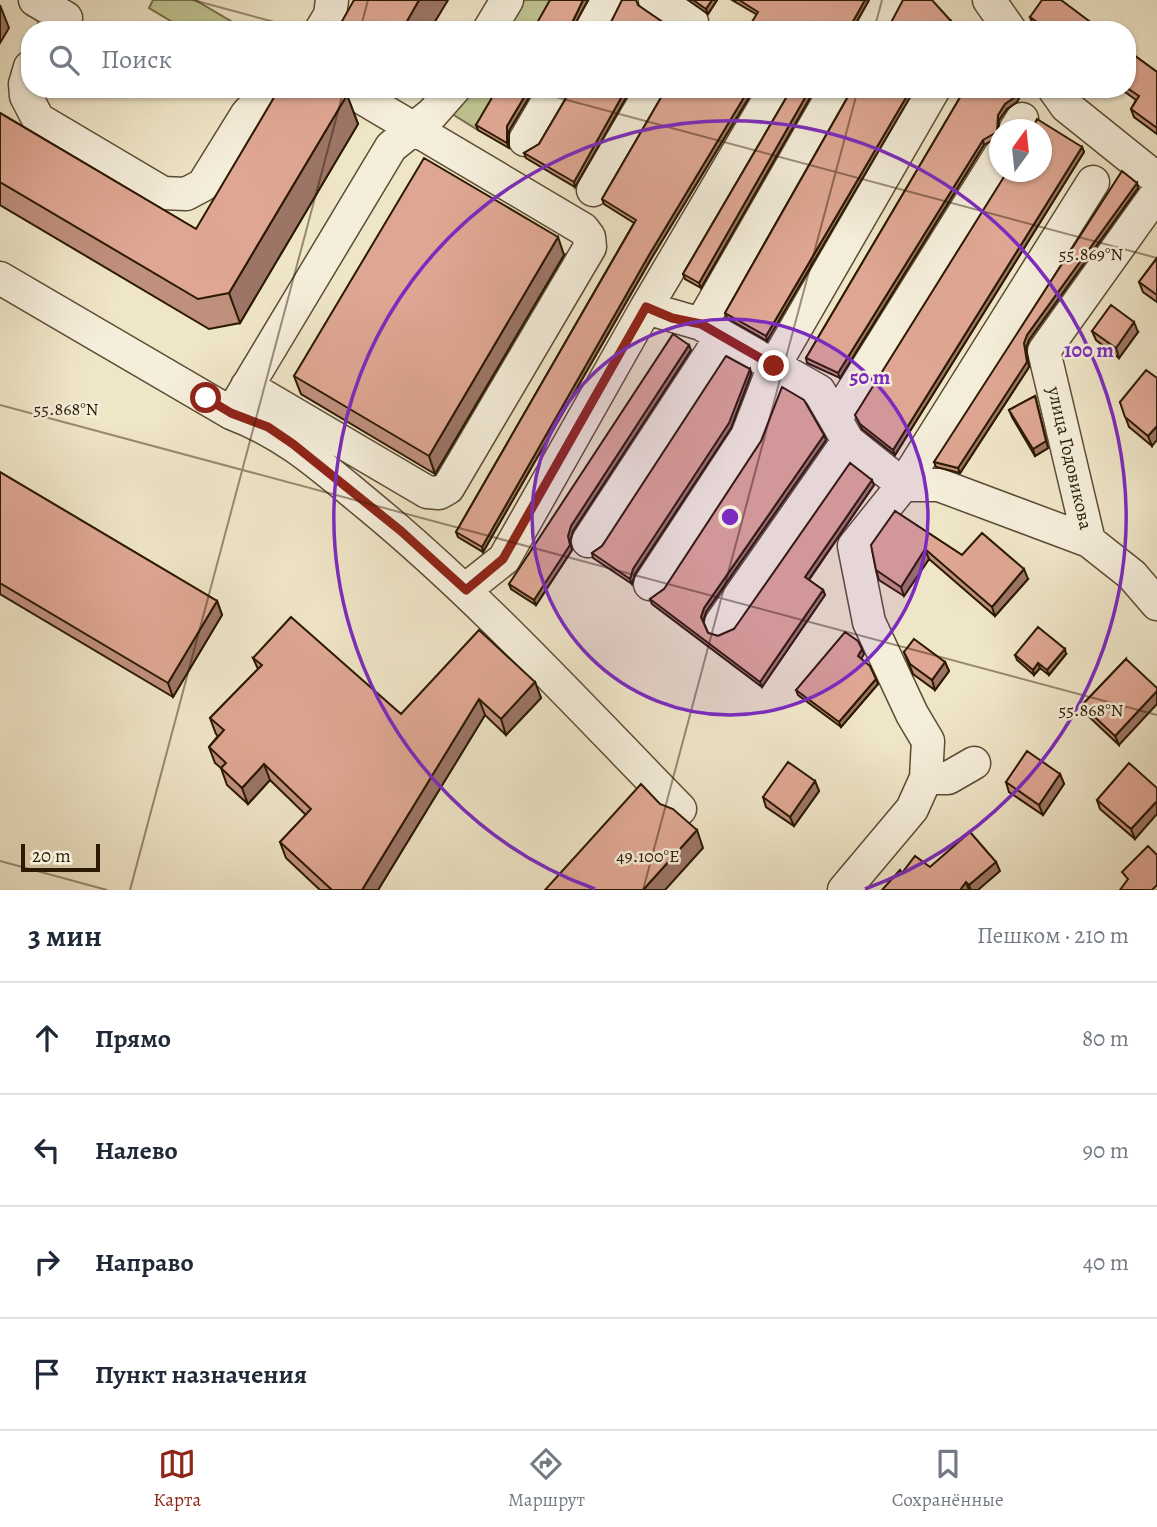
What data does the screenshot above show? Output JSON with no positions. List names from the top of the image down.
{
  "streets": {
    "street": ["улица Годовикова"]
  },
  "scale_bar": "20 m",
  "north": "top",
  "page": {
    "search": "Поиск",
    "scale": "20 m",
    "heading": ["3 мин", "Пешком · 210 m"],
    "list": [
      ["Прямо", "80 m"],
      ["Налево", "90 m"],
      ["Направо", "40 m"],
      "Пункт назначения"
    ],
    "nav": ["Карта", "Маршрут", "Сохранённые"]
  },
  "coordinates": ["55.869°N", "55.868°N", "49.100°E"],
  "rings": ["100 m", "50 m"]
}
